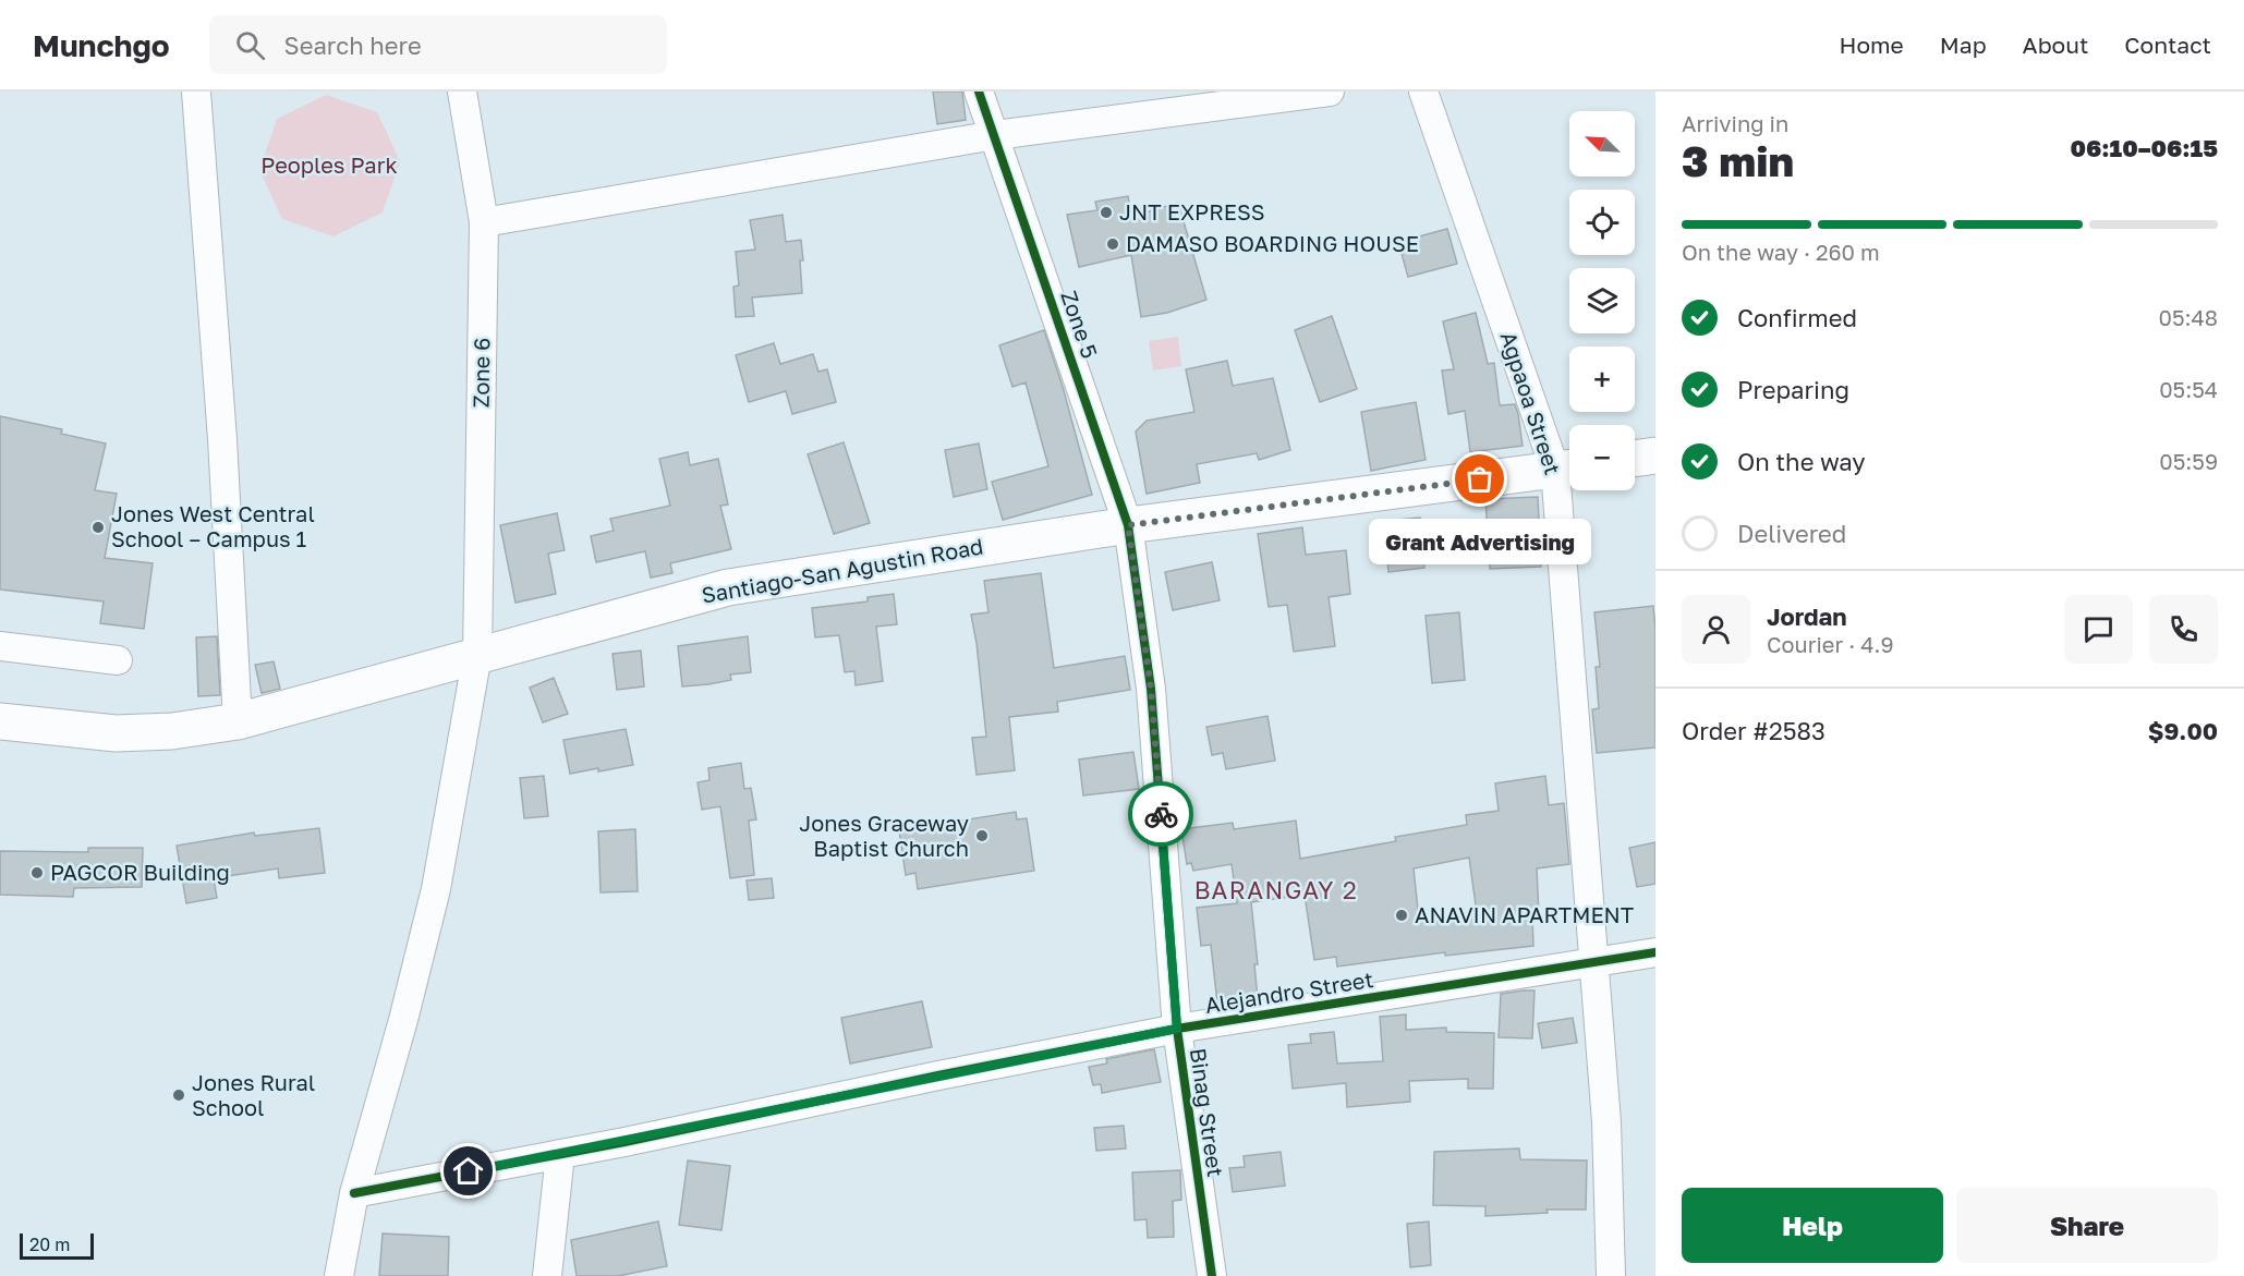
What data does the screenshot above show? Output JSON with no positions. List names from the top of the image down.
{
  "streets": {
    "main road": ["Santiago-San Agustin Road"],
    "street": [
      "Zone 5",
      "Zone 6",
      "Agpaoa Street",
      "Alejandro Street",
      "Binag Street"
    ]
  },
  "crossings": [
    ["Zone 5", "Santiago-San Agustin Road"],
    ["Zone 5", "Binag Street"],
    ["Zone 6", "Santiago-San Agustin Road"],
    ["Zone 6", "Alejandro Street"],
    ["Agpaoa Street", "Santiago-San Agustin Road"],
    ["Agpaoa Street", "Alejandro Street"],
    ["Santiago-San Agustin Road", "Binag Street"],
    ["Alejandro Street", "Binag Street"]
  ],
  "districts": ["BARANGAY 2"],
  "parks": ["Peoples Park"],
  "places": [
    "JNT EXPRESS",
    "DAMASO BOARDING HOUSE",
    "Grant Advertising",
    "Jones West Central School – Campus 1",
    "Jones Graceway Baptist Church",
    "PAGCOR Building",
    "ANAVIN APARTMENT",
    "Jones Rural School"
  ],
  "scale_bar": "20 m",
  "north": "top left",
  "page": {
    "header": "Munchgo",
    "search": "Search here",
    "nav": [
      "Home",
      "Map",
      "About",
      "Contact"
    ],
    "heading": ["3 min", "Arriving in", "06:10–06:15"],
    "panel": [
      "Jordan",
      "Courier · 4.9",
      "Order #2583",
      "$9.00"
    ],
    "map_buttons": ["+", "−"],
    "bar": "On the way · 260 m",
    "list": [
      ["Confirmed", "05:48"],
      ["Preparing", "05:54"],
      ["On the way", "05:59"],
      "Delivered"
    ],
    "bubble": "Grant Advertising",
    "buttons": ["Help", "Share"],
    "scale": "20 m"
  }
}
